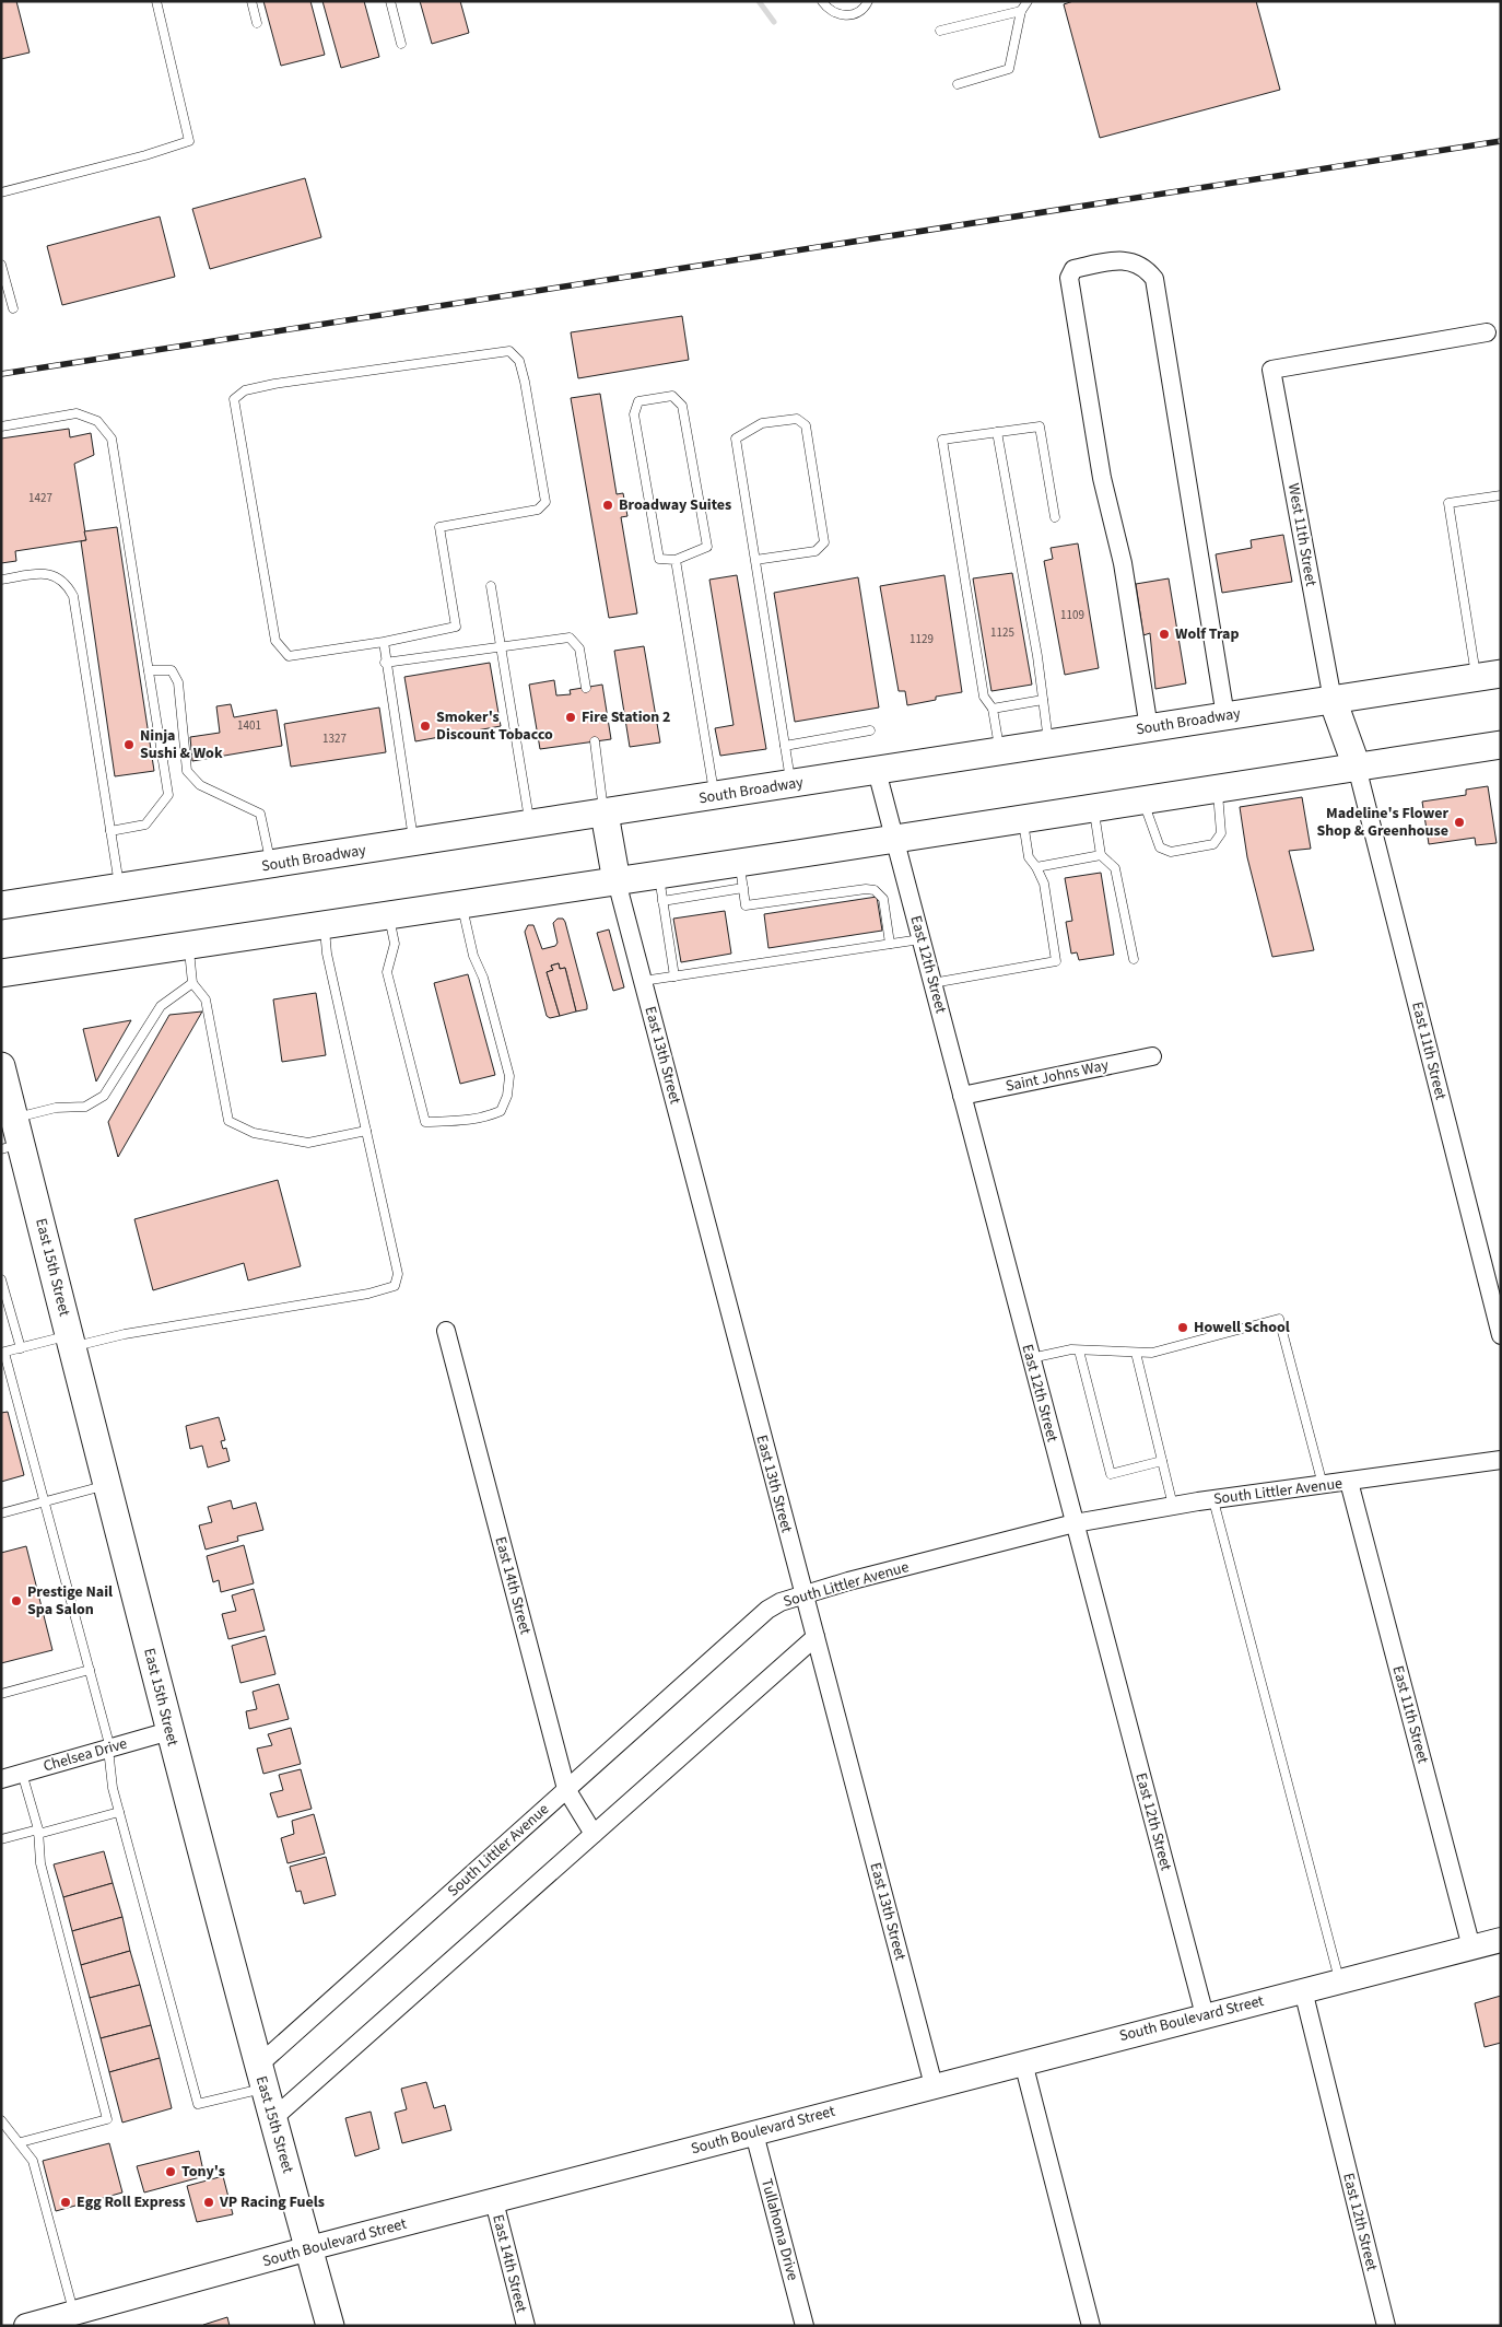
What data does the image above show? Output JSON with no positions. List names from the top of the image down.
{
  "streets": {
    "main road": ["South Broadway", "East 15th Street", "South Boulevard Street"],
    "street": [
      "West 11th Street",
      "East 12th Street",
      "East 11th Street",
      "East 13th Street",
      "Saint Johns Way",
      "South Littler Avenue",
      "East 14th Street",
      "Chelsea Drive",
      "Tullahoma Drive"
    ]
  },
  "crossings": [
    ["West 11th Street", "South Broadway"],
    ["South Broadway", "East 12th Street"],
    ["East 12th Street", "Saint Johns Way"],
    ["East 12th Street", "South Littler Avenue"],
    ["East 12th Street", "South Boulevard Street"],
    ["East 11th Street", "South Littler Avenue"],
    ["East 11th Street", "South Boulevard Street"],
    ["East 13th Street", "South Littler Avenue"],
    ["East 13th Street", "South Boulevard Street"],
    ["East 15th Street", "South Littler Avenue"],
    ["East 15th Street", "Chelsea Drive"],
    ["East 15th Street", "South Boulevard Street"],
    ["South Littler Avenue", "East 14th Street"],
    ["East 14th Street", "South Boulevard Street"],
    ["South Boulevard Street", "Tullahoma Drive"]
  ],
  "places": [
    "Broadway Suites",
    "Wolf Trap",
    "Fire Station 2",
    "Smoker's Discount Tobacco",
    "Ninja Sushi & Wok",
    "Madeline's Flower Shop & Greenhouse",
    "Howell School",
    "Prestige Nail Spa Salon",
    "Tony's",
    "Egg Roll Express",
    "VP Racing Fuels"
  ],
  "house_numbers": [
    "1427",
    "1109",
    "1125",
    "1129",
    "1401",
    "1327"
  ]
}
